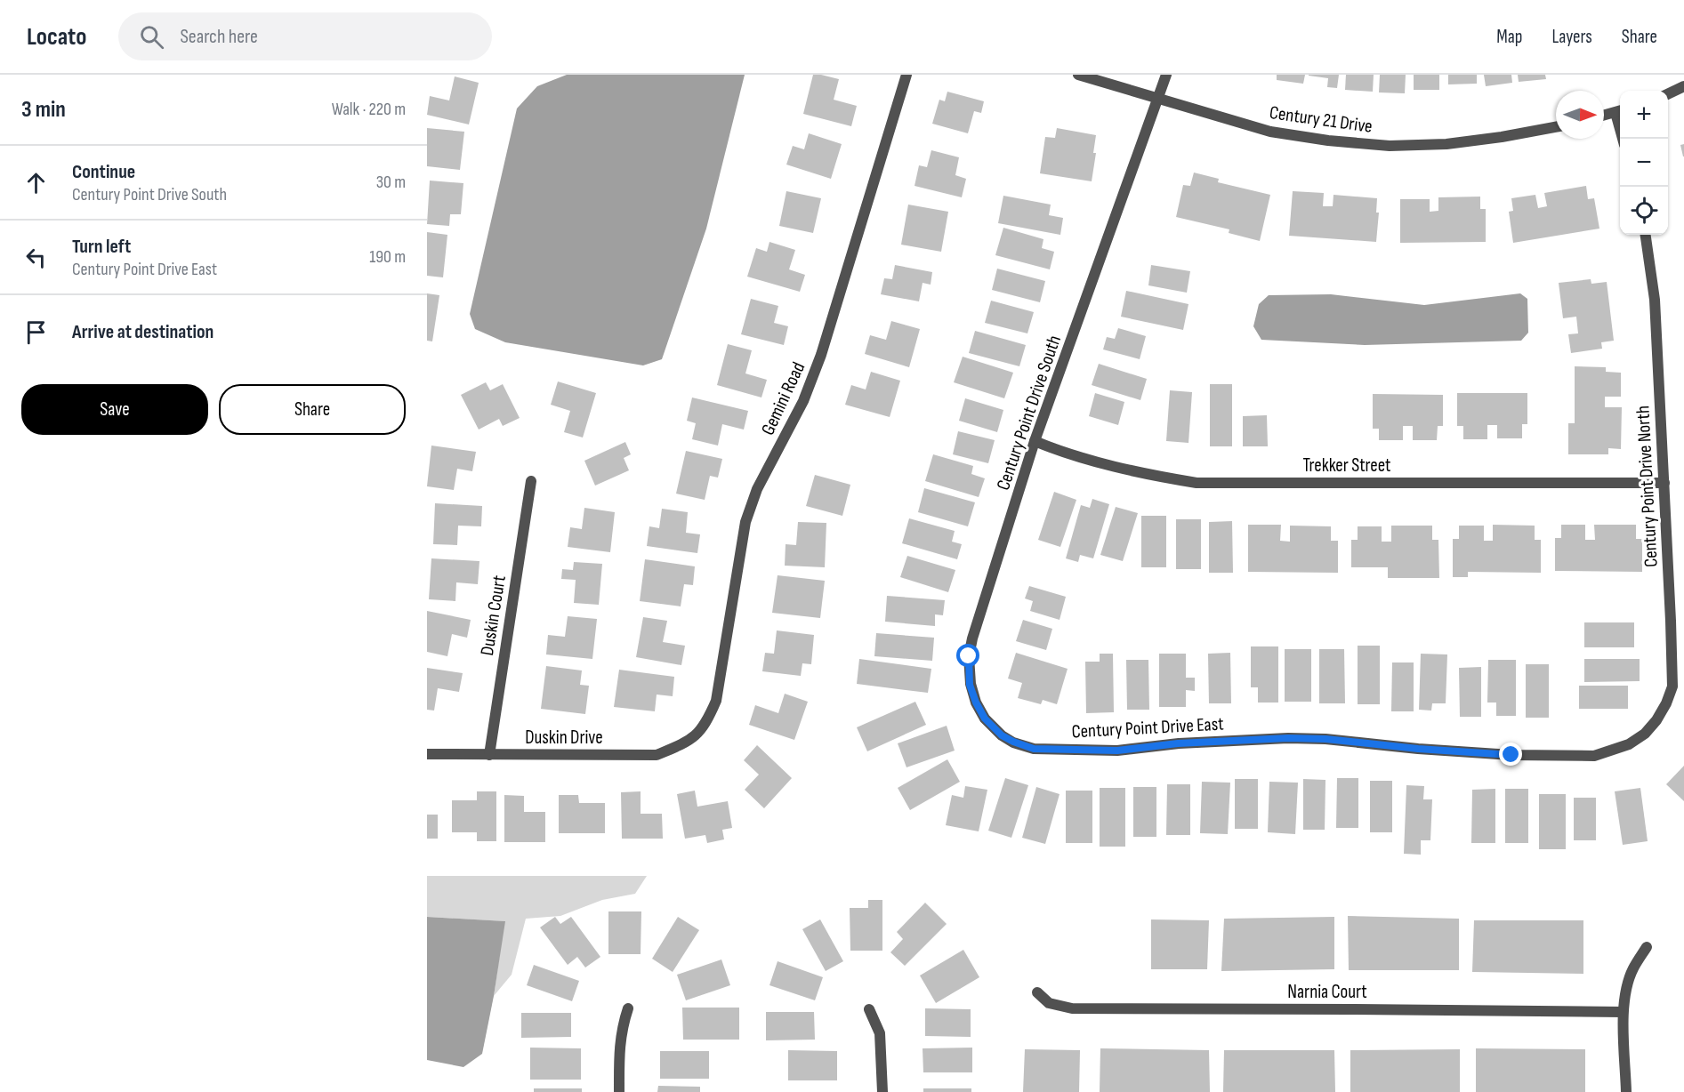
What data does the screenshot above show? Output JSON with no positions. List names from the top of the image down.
{
  "streets": {
    "street": [
      "Century 21 Drive",
      "Gemini Road",
      "Century Point Drive South",
      "Trekker Street",
      "Century Point Drive North",
      "Duskin Court",
      "Century Point Drive East",
      "Duskin Drive",
      "Narnia Court"
    ]
  },
  "crossings": [
    ["Century 21 Drive", "Century Point Drive South"],
    ["Gemini Road", "Duskin Drive"],
    ["Century Point Drive South", "Trekker Street"],
    ["Century Point Drive South", "Century Point Drive East"],
    ["Trekker Street", "Century Point Drive North"],
    ["Century Point Drive North", "Century Point Drive East"],
    ["Duskin Court", "Duskin Drive"]
  ],
  "north": "right",
  "page": {
    "header": "Locato",
    "search": "Search here",
    "nav": ["Map", "Layers", "Share"],
    "heading": ["3 min", "Walk · 220 m"],
    "map_buttons": ["+", "−"],
    "list": [
      ["Continue", "Century Point Drive South", "30 m"],
      ["Turn left", "Century Point Drive East", "190 m"],
      "Arrive at destination"
    ],
    "buttons": ["Save", "Share"]
  }
}
